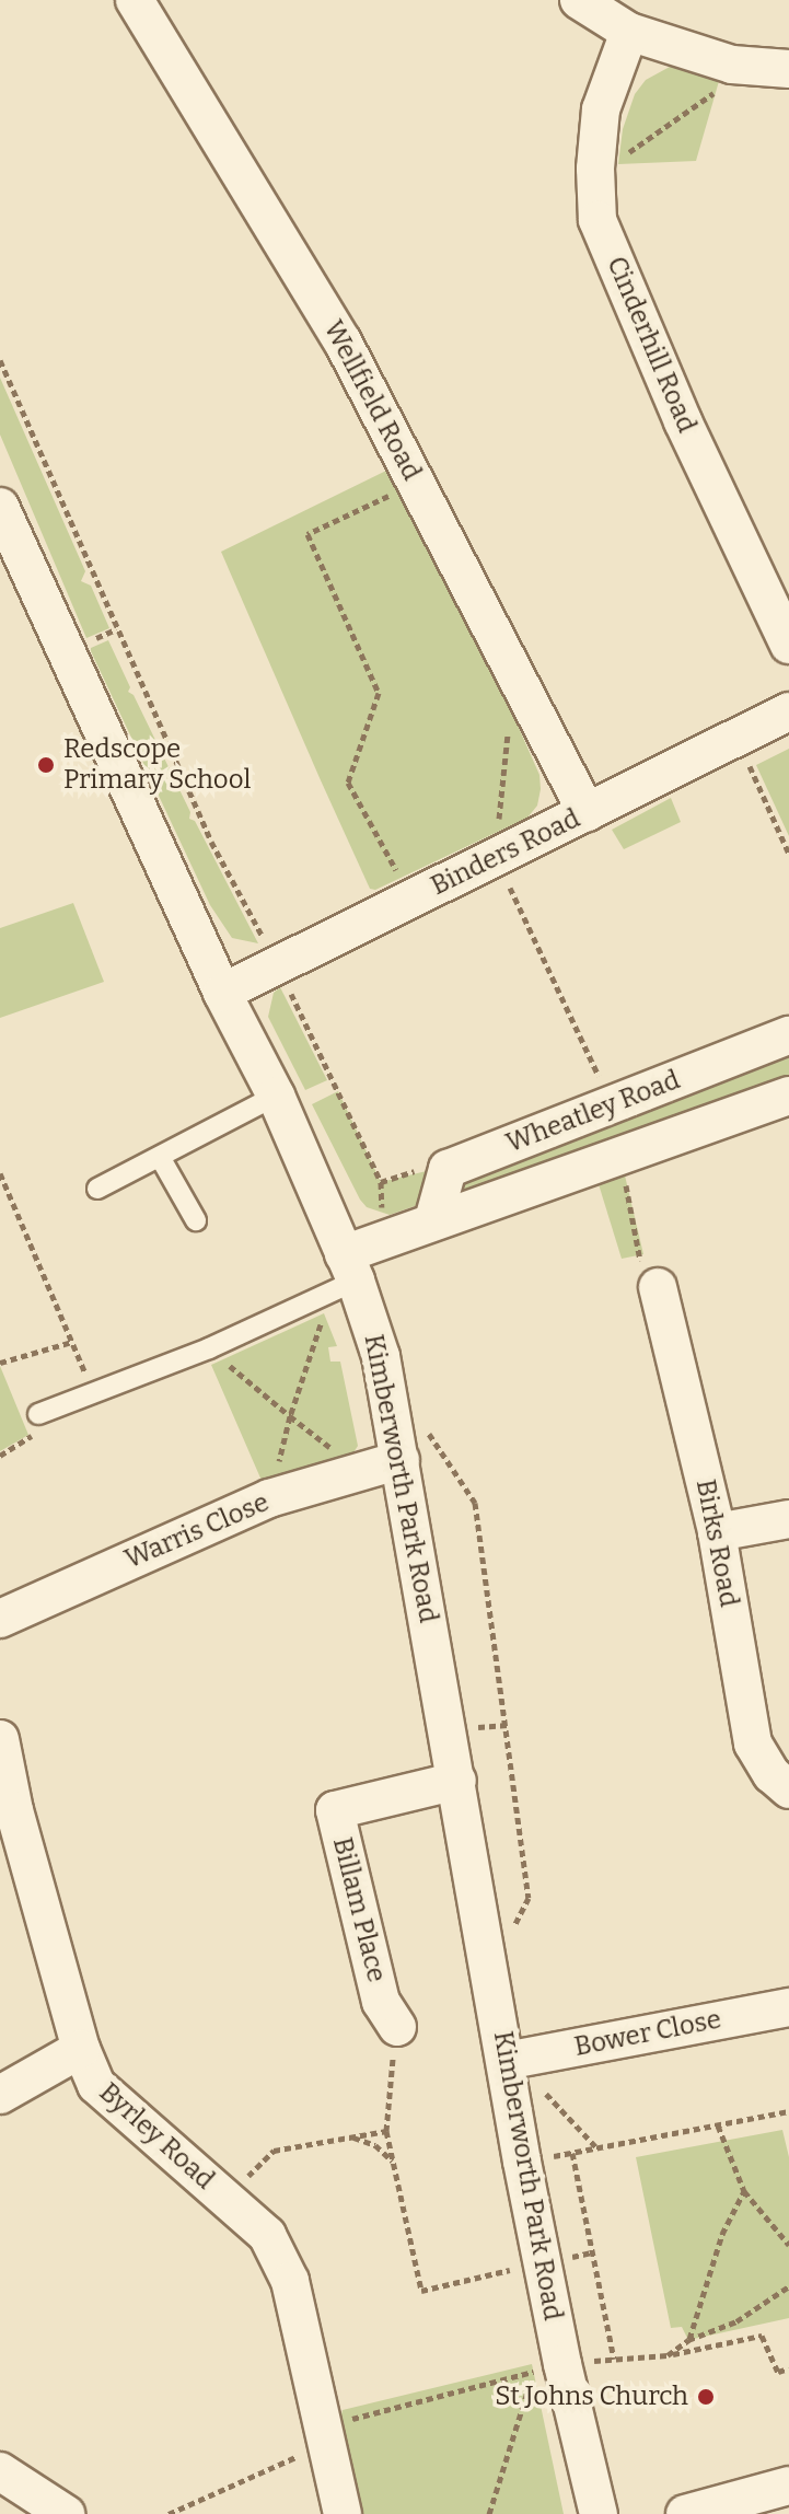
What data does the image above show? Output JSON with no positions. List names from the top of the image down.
{
  "streets": {
    "street": [
      "Cinderhill Road",
      "Wellfield Road",
      "Binders Road",
      "Wheatley Road",
      "Kimberworth Park Road",
      "Warris Close",
      "Birks Road",
      "Billam Place",
      "Bower Close",
      "Byrley Road"
    ]
  },
  "crossings": [
    ["Wellfield Road", "Binders Road"],
    ["Binders Road", "Kimberworth Park Road"],
    ["Wheatley Road", "Kimberworth Park Road"],
    ["Kimberworth Park Road", "Warris Close"],
    ["Kimberworth Park Road", "Billam Place"],
    ["Kimberworth Park Road", "Bower Close"]
  ],
  "places": ["Redscope Primary School", "St Johns Church"]
}
